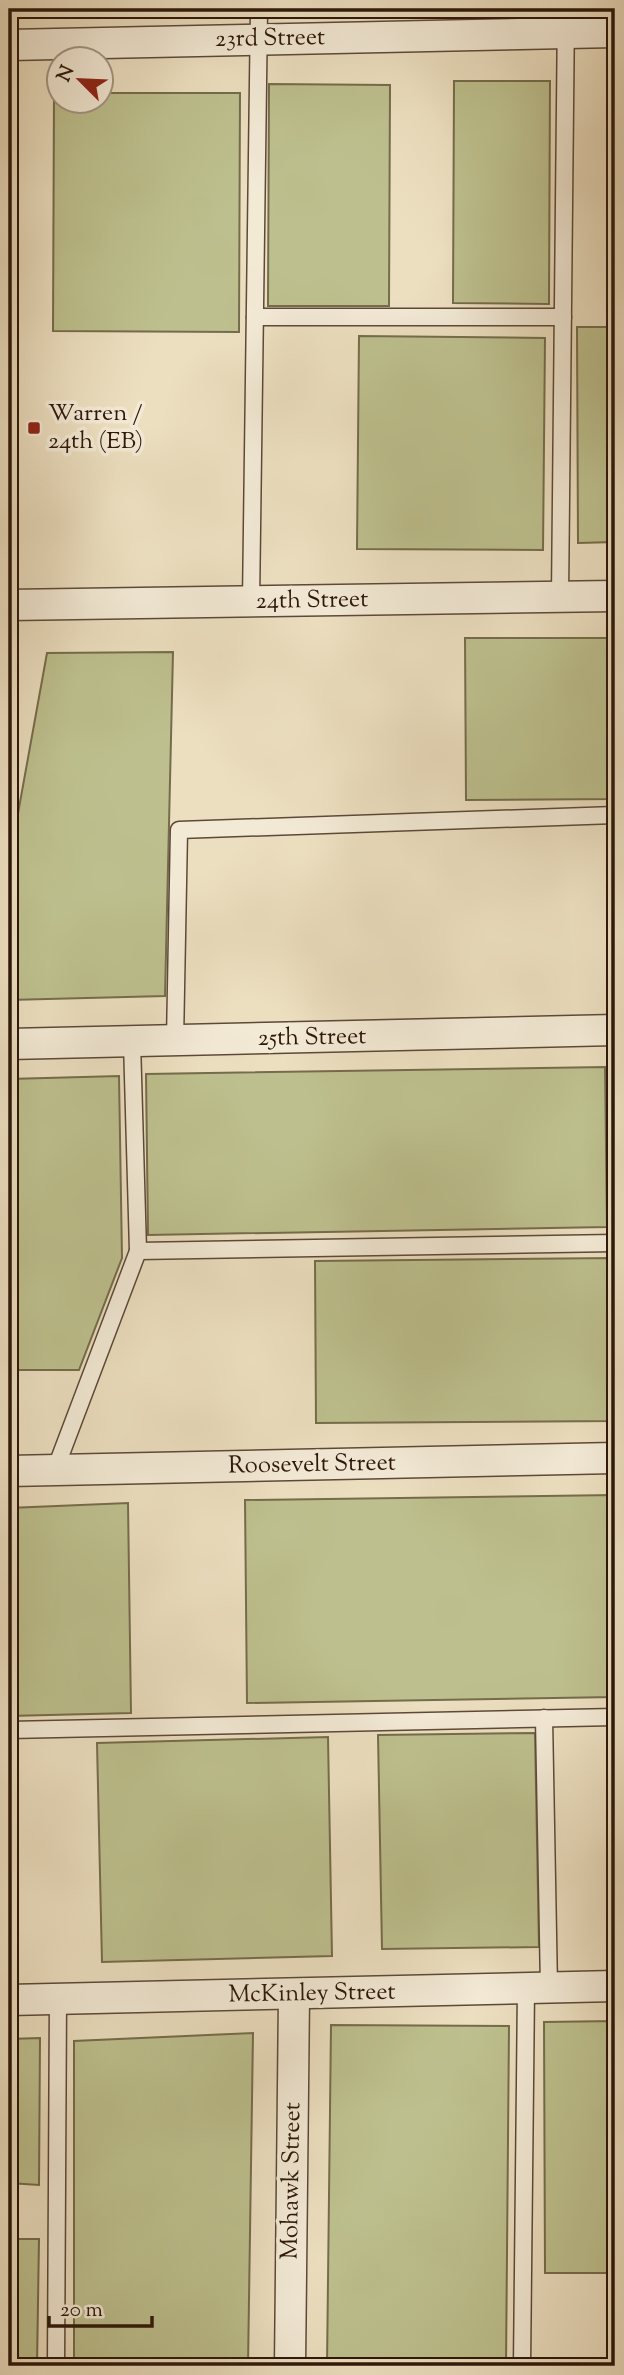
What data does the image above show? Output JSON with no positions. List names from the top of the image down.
{
  "streets": {
    "street": [
      "23rd Street",
      "24th Street",
      "25th Street",
      "Roosevelt Street",
      "McKinley Street",
      "Mohawk Street"
    ]
  },
  "crossings": [
    ["McKinley Street", "Mohawk Street"]
  ],
  "places": {
    "transit": ["Warren / 24th (EB)"]
  },
  "scale_bar": "20 m",
  "north": "top left"
}
